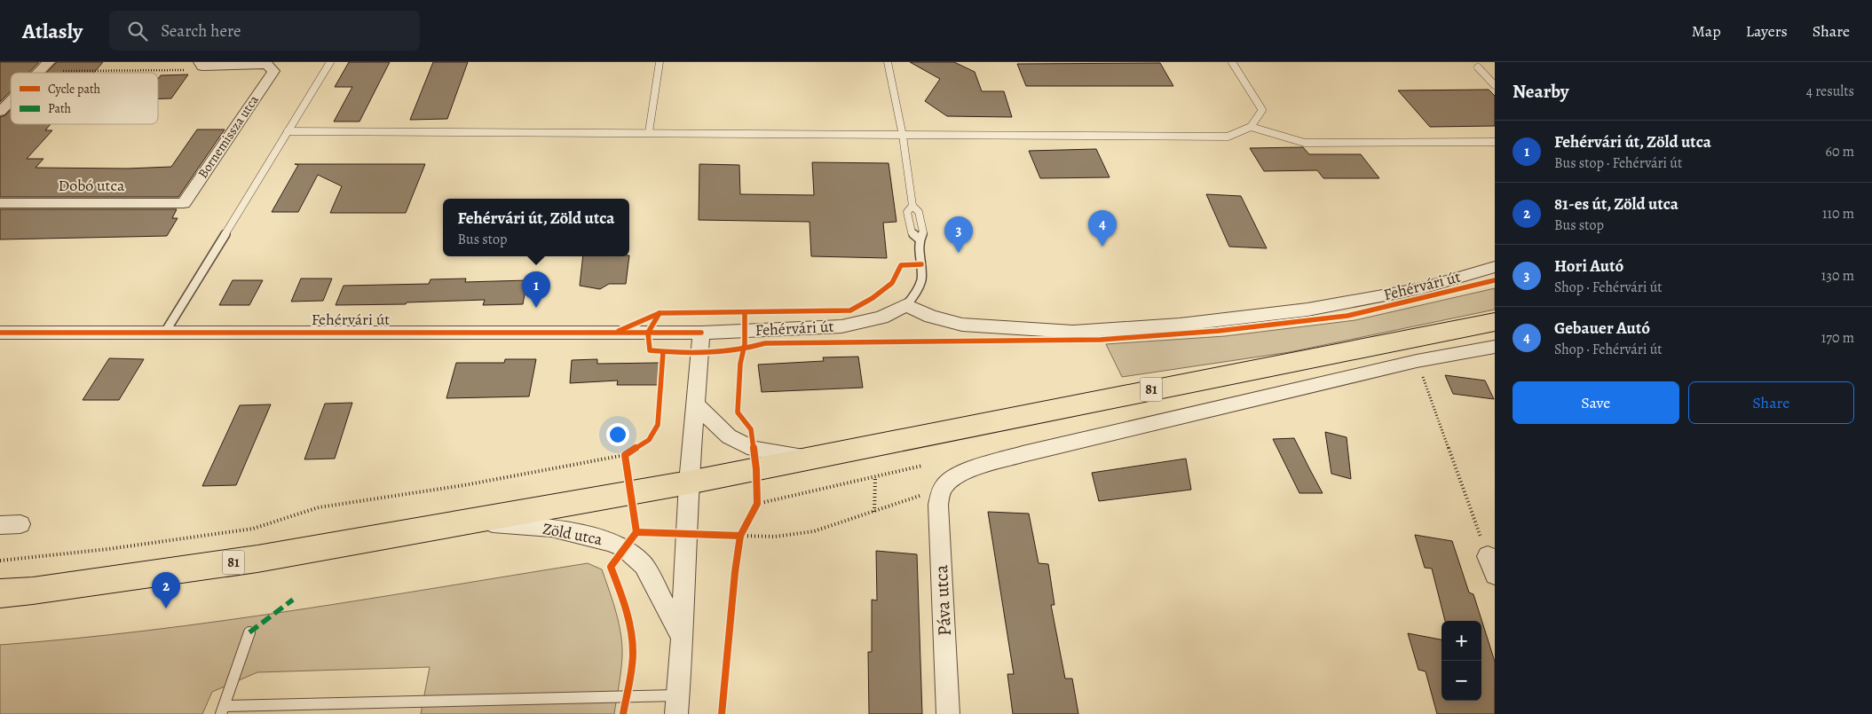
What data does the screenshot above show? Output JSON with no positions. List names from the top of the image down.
{
  "streets": {
    "main road": ["81"],
    "street": [
      "Bornemissza utca",
      "Dobó utca",
      "Fehérvári út",
      "Zöld utca",
      "Páva utca"
    ]
  },
  "crossings": [
    ["Bornemissza utca", "Dobó utca"],
    ["81", "Zöld utca"]
  ],
  "legend": ["Cycle path", "Path"],
  "page": {
    "header": "Atlasly",
    "search": "Search here",
    "nav": ["Map", "Layers", "Share"],
    "heading": ["Nearby", "4 results"],
    "list": [
      {
        "mark": "1",
        "name": "Fehérvári út, Zöld utca",
        "note": "Bus stop · Fehérvári út",
        "value": "60 m"
      },
      {
        "mark": "2",
        "name": "81-es út, Zöld utca",
        "note": "Bus stop",
        "value": "110 m"
      },
      {
        "mark": "3",
        "name": "Hori Autó",
        "note": "Shop · Fehérvári út",
        "value": "130 m"
      },
      {
        "mark": "4",
        "name": "Gebauer Autó",
        "note": "Shop · Fehérvári út",
        "value": "170 m"
      }
    ],
    "popup": ["Fehérvári út, Zöld utca", "Bus stop"],
    "pins": [
      "4",
      "3",
      "1",
      "2"
    ],
    "buttons": ["Save", "Share"],
    "map_buttons": ["+", "−"]
  }
}
